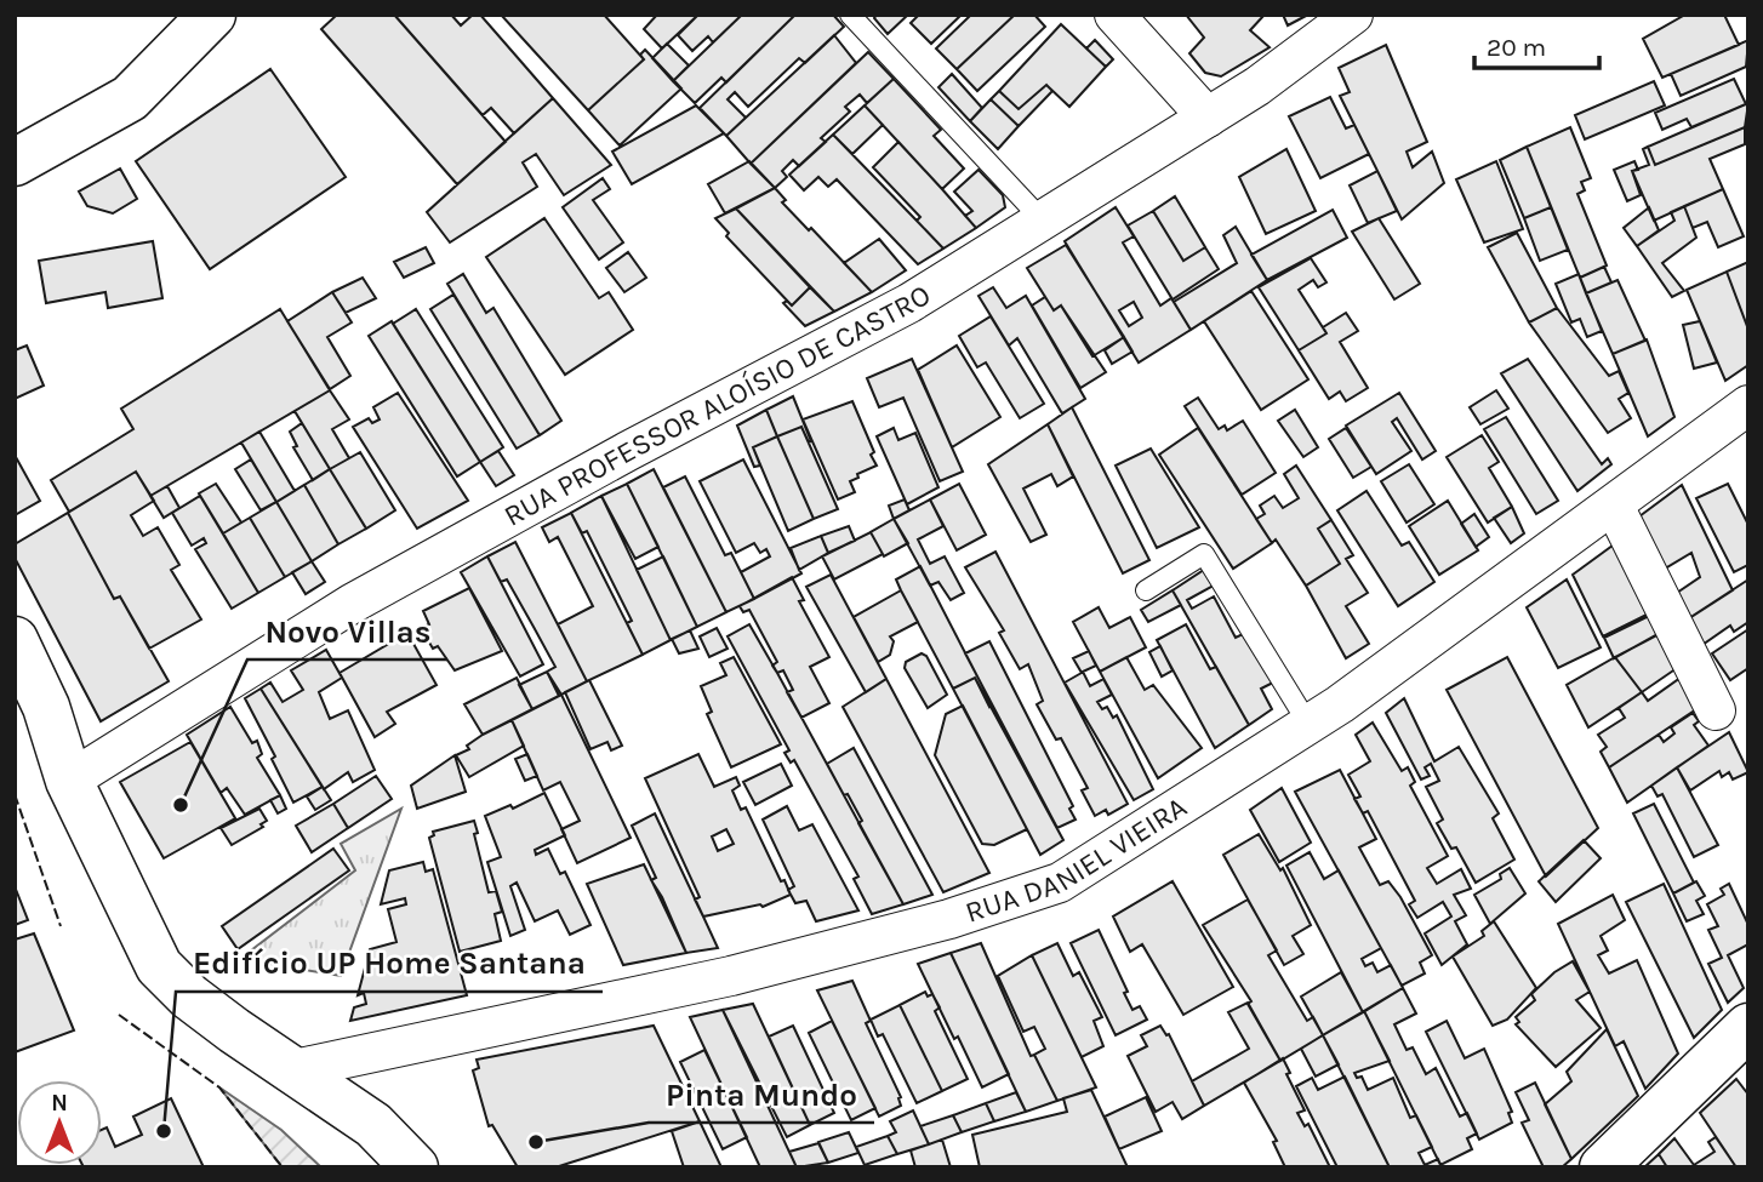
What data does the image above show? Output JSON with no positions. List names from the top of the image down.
{
  "streets": {
    "street": ["RUA PROFESSOR ALOÍSIO DE CASTRO", "RUA DANIEL VIEIRA"]
  },
  "places": ["Novo Villas", "Edifício UP Home Santana", "Pinta Mundo"],
  "scale_bar": "20 m",
  "north": "top"
}
